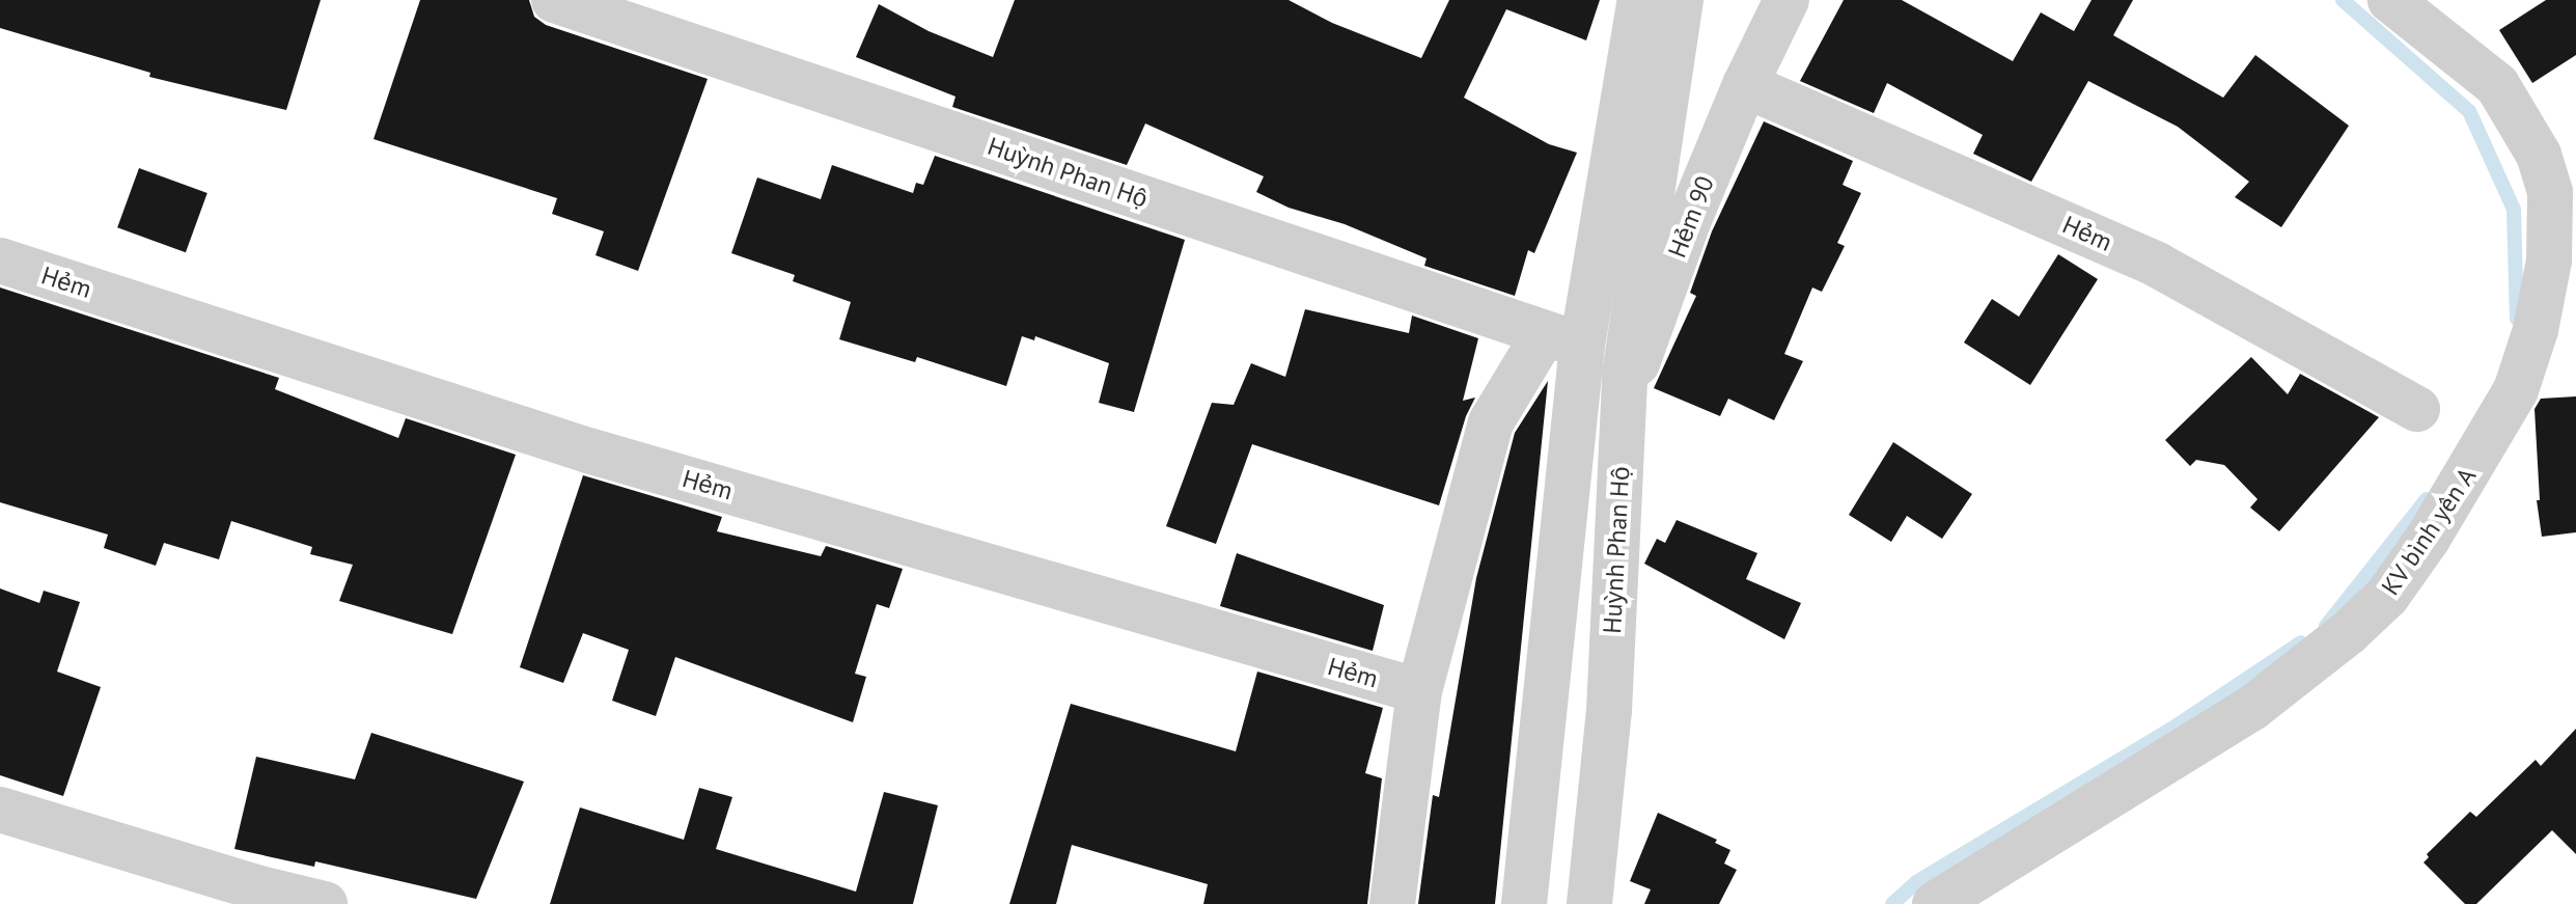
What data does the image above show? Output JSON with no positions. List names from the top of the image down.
{
  "streets": {
    "street": [
      "Huỳnh Phan Hộ",
      "Hẻm 90",
      "Hẻm",
      "KV bình yên A"
    ]
  },
  "crossings": [
    ["Huỳnh Phan Hộ", "Hẻm 90"],
    ["Hẻm 90", "Hẻm"]
  ]
}
